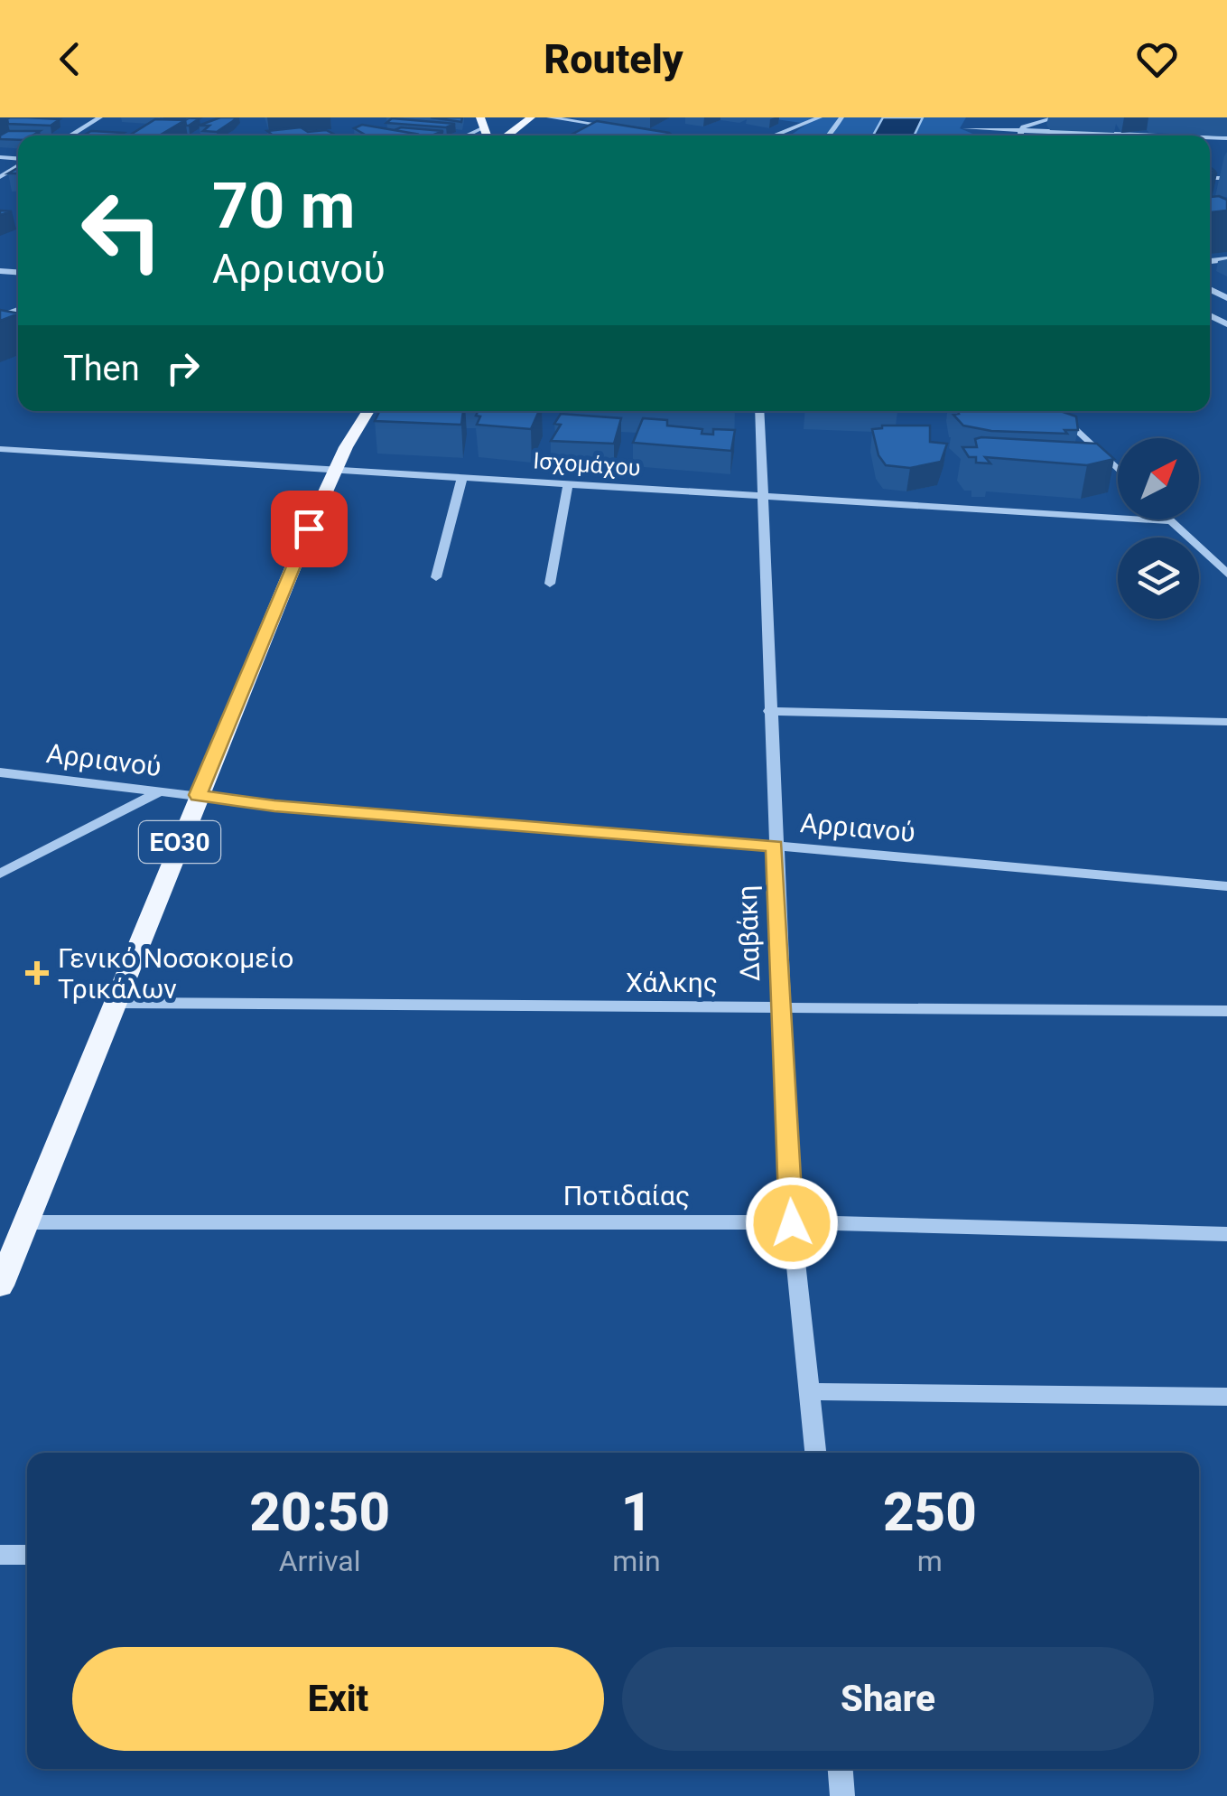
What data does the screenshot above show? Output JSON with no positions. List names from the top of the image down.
{
  "streets": {
    "main road": ["ΕΟ30"],
    "street": [
      "Ισχομάχου",
      "Αρριανού",
      "Δαβάκη",
      "Χάλκης",
      "Ποτιδαίας"
    ]
  },
  "crossings": [
    ["Ισχομάχου", "ΕΟ30"],
    ["Ισχομάχου", "Δαβάκη"],
    ["Αρριανού", "ΕΟ30"],
    ["Αρριανού", "Δαβάκη"],
    ["ΕΟ30", "Χάλκης"],
    ["ΕΟ30", "Ποτιδαίας"],
    ["Δαβάκη", "Χάλκης"],
    ["Δαβάκη", "Ποτιδαίας"]
  ],
  "places": {
    "health": ["Γενικό Νοσοκομείο Τρικάλων"]
  },
  "north": "top right",
  "page": {
    "header": "Routely",
    "turn": ["70 m", "Αρριανού"],
    "then": "Then",
    "eta": [
      "20:50",
      "Arrival",
      "1",
      "min",
      "250",
      "m"
    ],
    "buttons": ["Exit", "Share"]
  }
}
